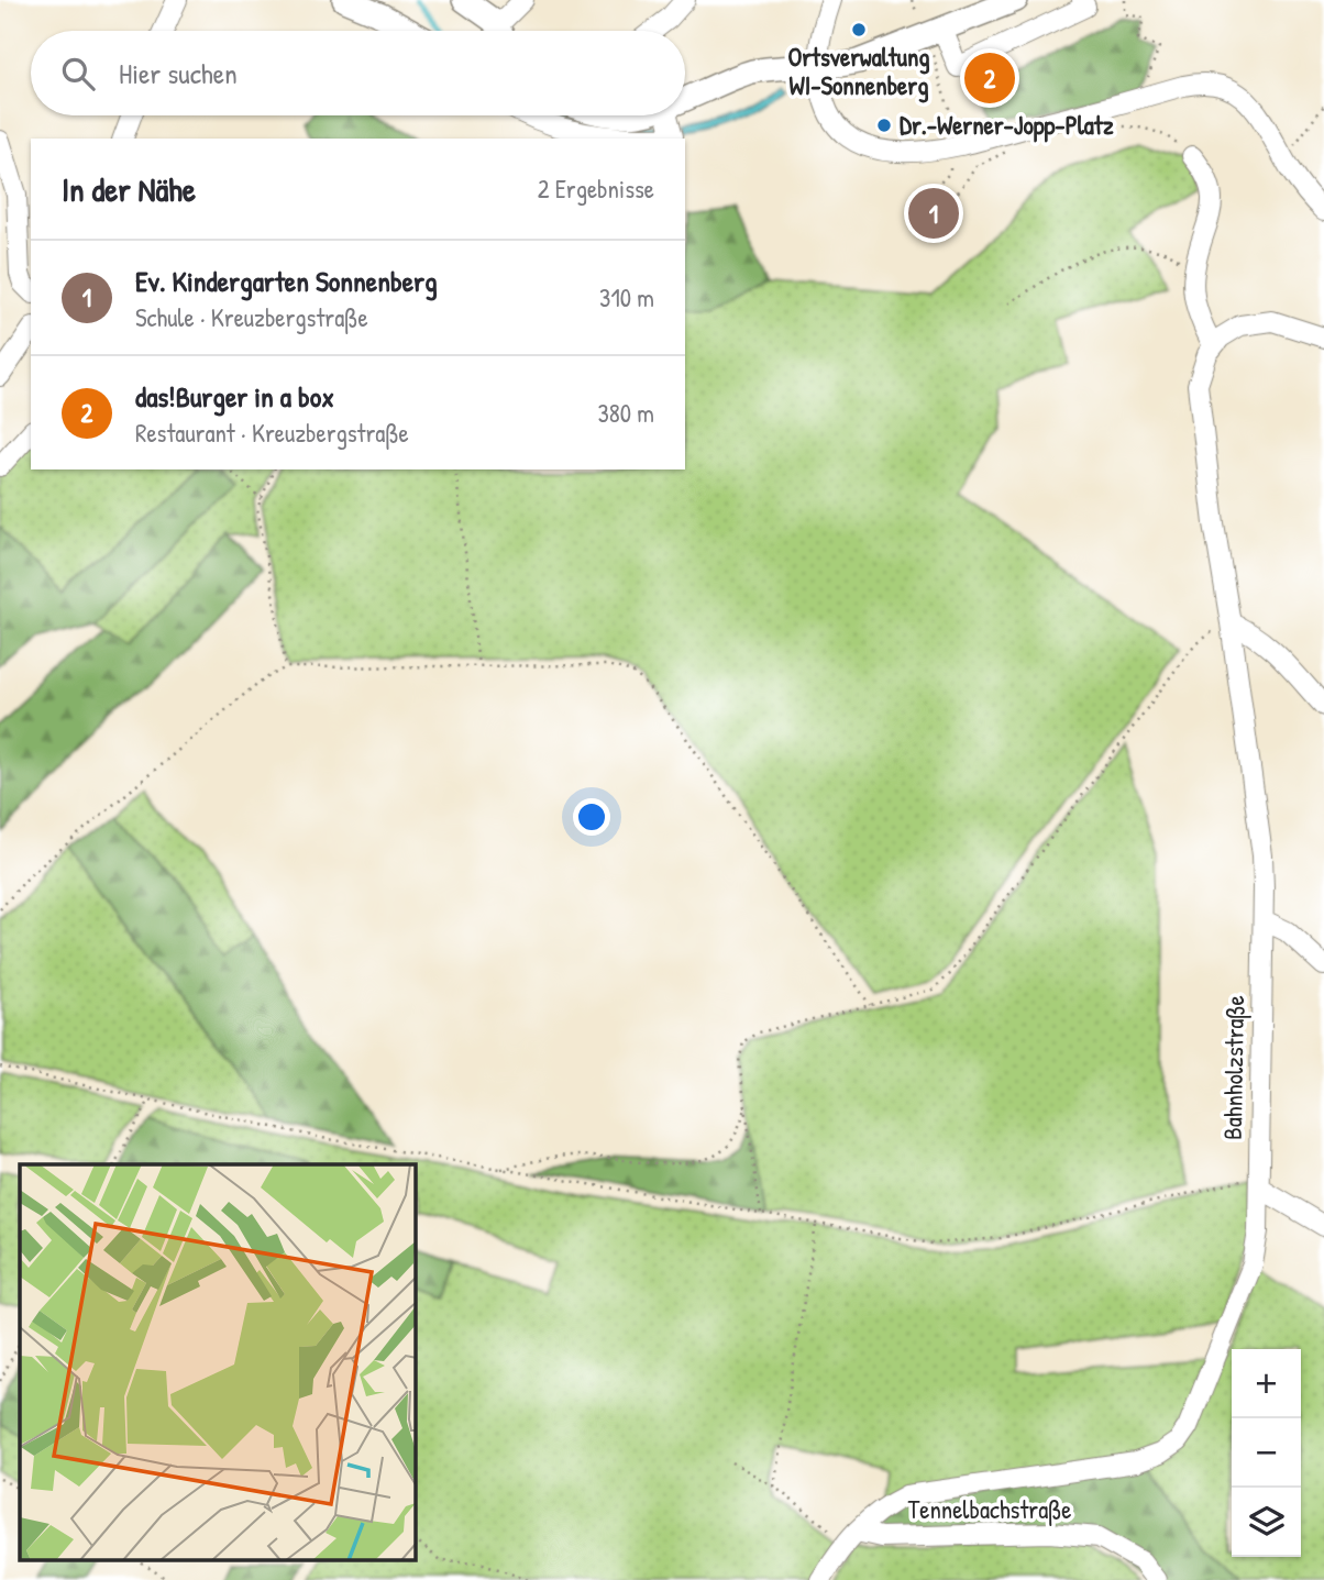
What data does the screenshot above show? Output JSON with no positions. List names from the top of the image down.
{
  "streets": {
    "street": ["Bahnholzstraße", "Tennelbachstraße"]
  },
  "crossings": [
    ["Bahnholzstraße", "Tennelbachstraße"]
  ],
  "places": ["Ortsverwaltung WI-Sonnenberg", "Dr.-Werner-Jopp-Platz"],
  "page": {
    "search": "Hier suchen",
    "pins": ["2", "1"],
    "heading": ["In der Nähe", "2 Ergebnisse"],
    "list": [
      {
        "mark": "1",
        "name": "Ev. Kindergarten Sonnenberg",
        "note": "Schule · Kreuzbergstraße",
        "value": "310 m"
      },
      {
        "mark": "2",
        "name": "das!Burger in a box",
        "note": "Restaurant · Kreuzbergstraße",
        "value": "380 m"
      }
    ],
    "map_buttons": ["+", "−"]
  }
}
